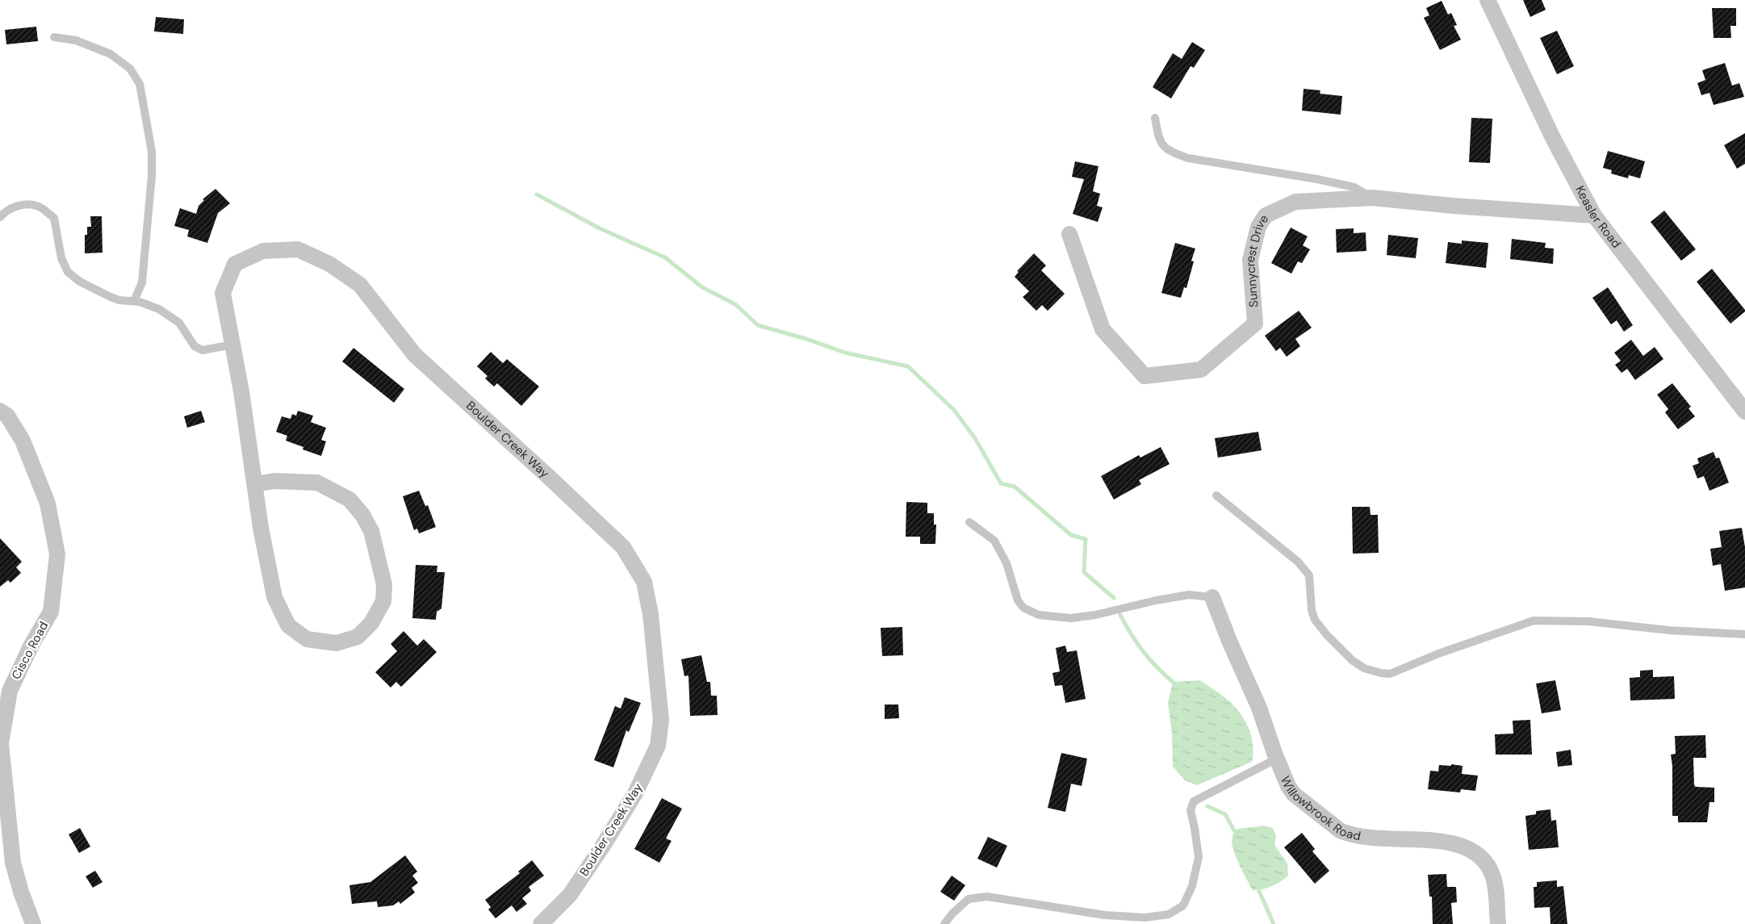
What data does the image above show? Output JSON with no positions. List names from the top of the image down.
{
  "streets": {
    "street": [
      "Keasler Road",
      "Sunnycrest Drive",
      "Boulder Creek Way",
      "Cisco Road",
      "Willowbrook Road"
    ]
  },
  "crossings": [
    ["Keasler Road", "Sunnycrest Drive"]
  ]
}
